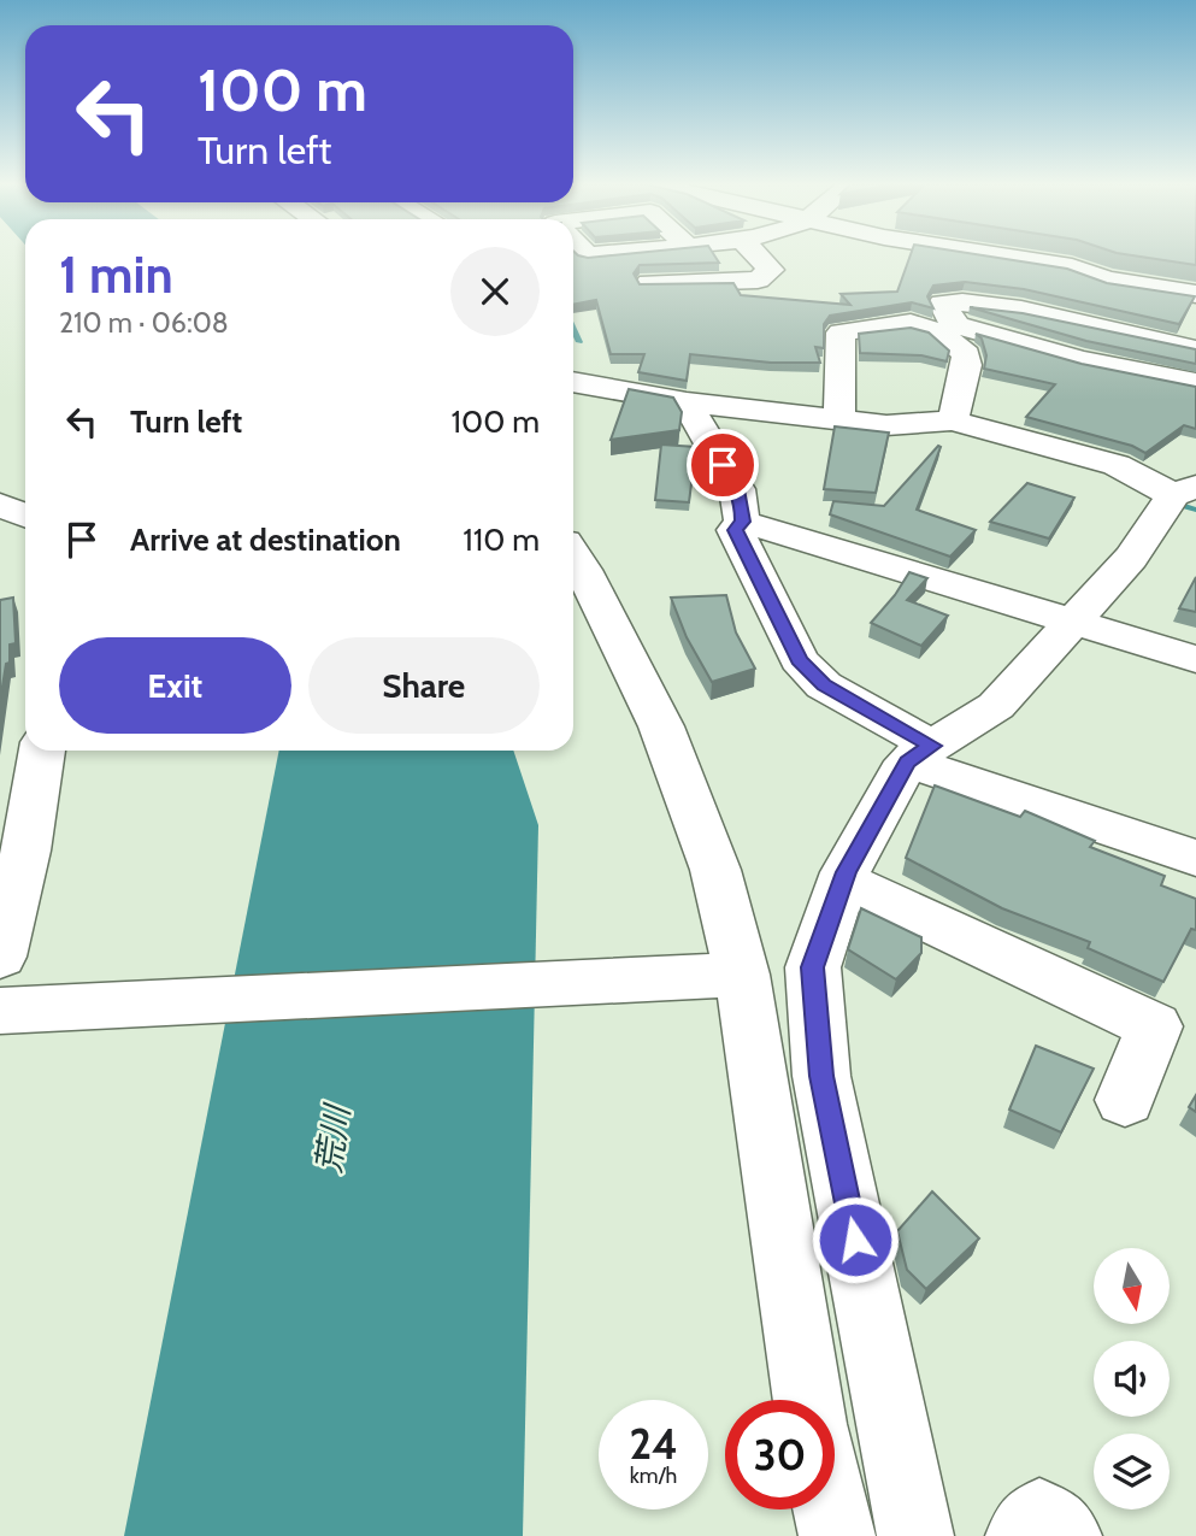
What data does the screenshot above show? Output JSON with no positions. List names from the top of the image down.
{
  "water": ["荒川"],
  "north": "bottom",
  "page": {
    "turn": ["100 m", "Turn left"],
    "heading": ["1 min", "210 m · 06:08"],
    "list": [
      {
        "name": "Turn left",
        "value": "100 m"
      },
      {
        "name": "Arrive at destination",
        "value": "110 m"
      }
    ],
    "buttons": ["Exit", "Share"],
    "speed": "24 km/h",
    "limit": "30"
  }
}
